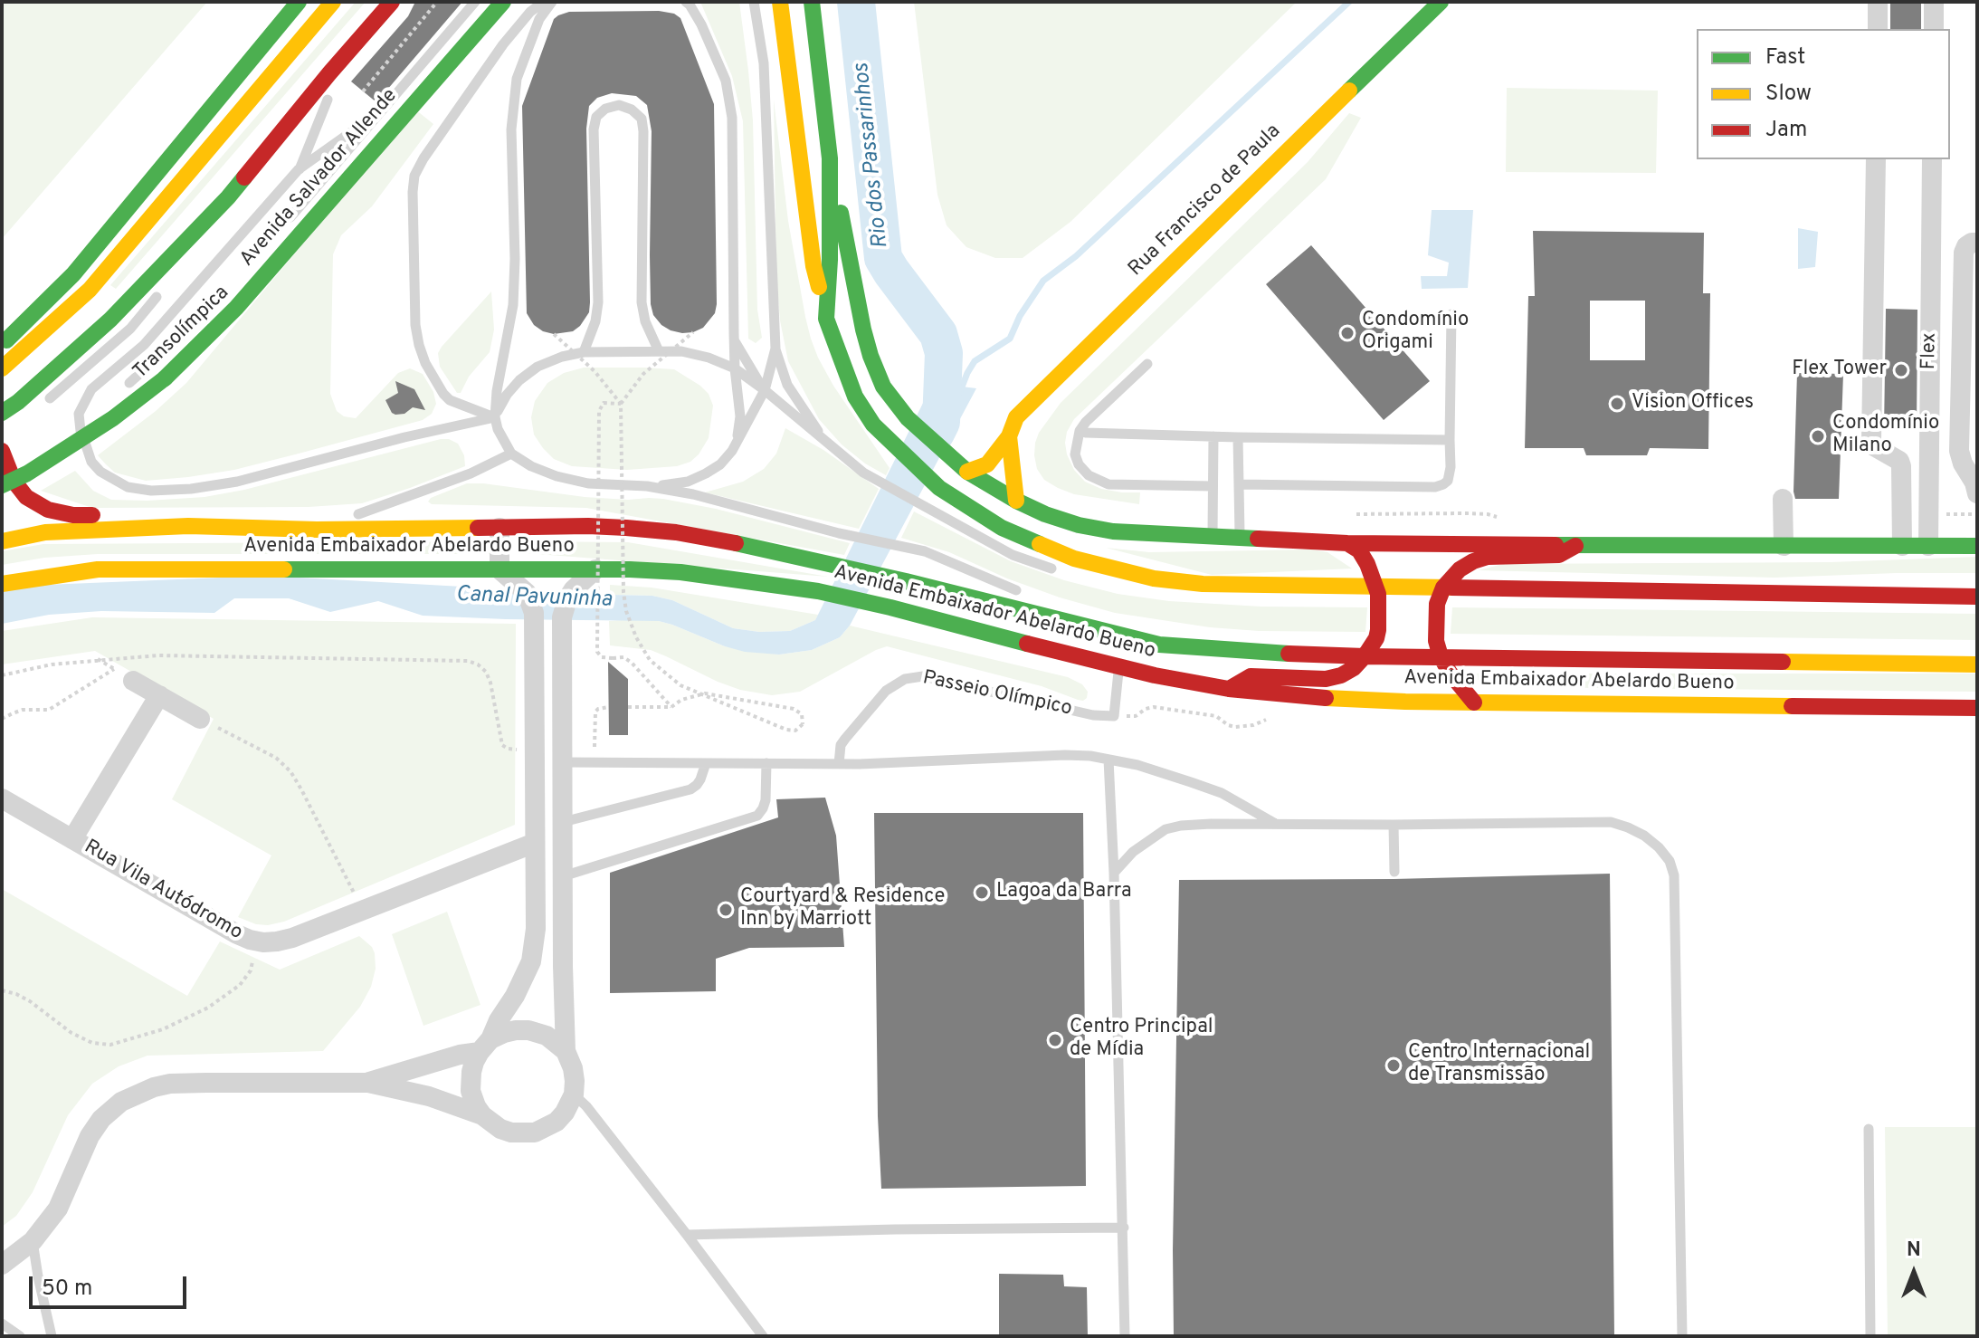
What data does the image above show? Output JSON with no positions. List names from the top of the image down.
{
  "streets": {
    "main road": ["Avenida Salvador Allende", "Rua Francisco de Paula", "Avenida Embaixador Abelardo Bueno"],
    "street": ["Flex", "Rua Vila Autódromo"],
    "lane": ["Transolímpica", "Passeio Olímpico"]
  },
  "crossings": [
    ["Avenida Embaixador Abelardo Bueno", "Passeio Olímpico"]
  ],
  "water": ["Rio dos Passarinhos", "Canal Pavuninha"],
  "places": [
    "Condomínio Origami",
    "Flex Tower",
    "Vision Offices",
    "Condomínio Milano",
    "Lagoa da Barra",
    "Courtyard & Residence Inn by Marriott",
    "Centro Principal de Mídia",
    "Centro Internacional de Transmissão"
  ],
  "legend": ["Fast", "Slow", "Jam"],
  "scale_bar": "50 m",
  "north": "top"
}
